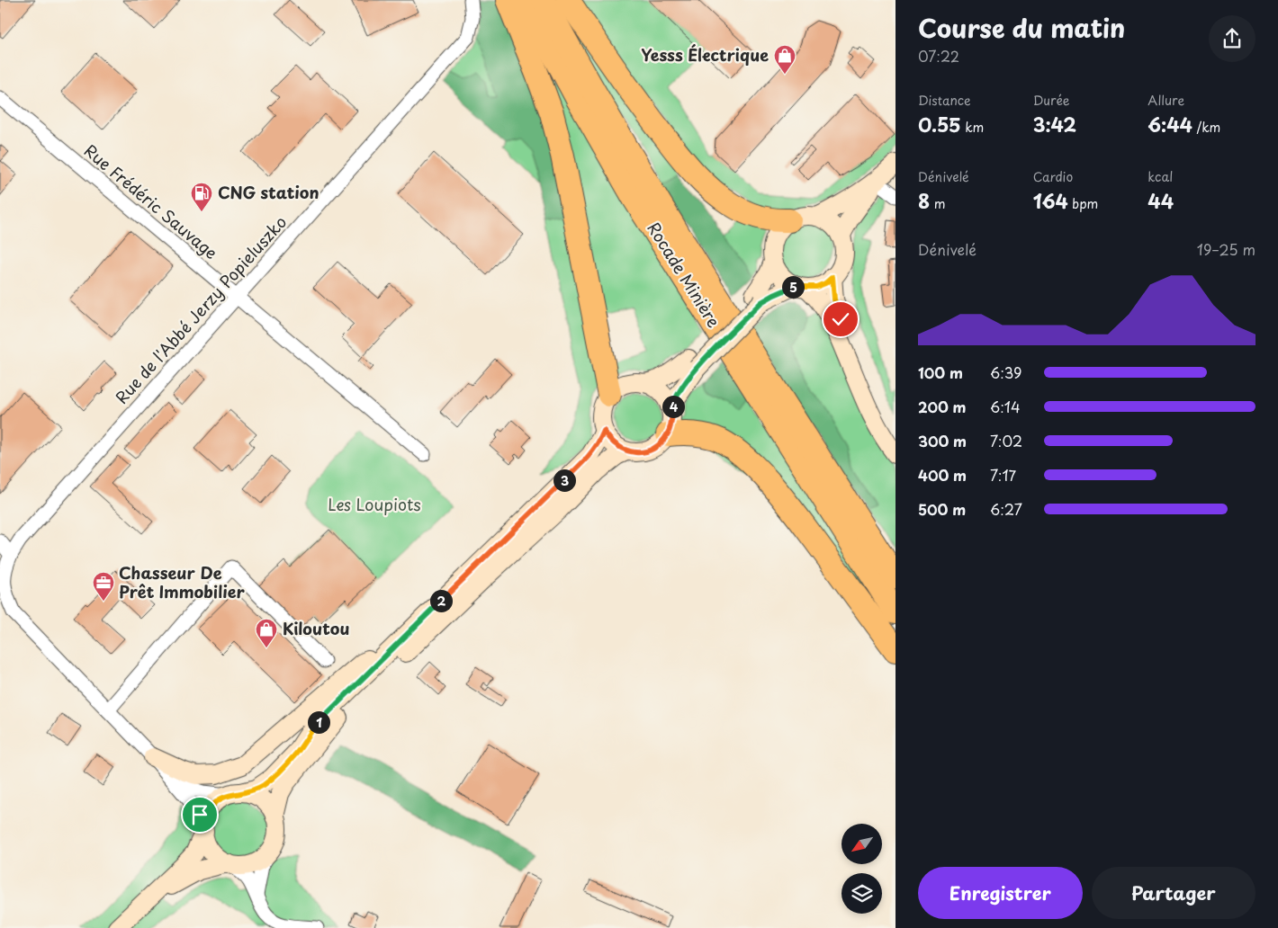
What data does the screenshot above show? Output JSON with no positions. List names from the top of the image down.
{
  "streets": {
    "highway": ["Rocade Minière"],
    "street": ["Rue Frédéric Sauvage", "Rue de l'Abbé Jerzy Popieluszko"]
  },
  "crossings": [
    ["Rue Frédéric Sauvage", "Rue de l'Abbé Jerzy Popieluszko"]
  ],
  "parks": ["Les Loupiots"],
  "places": {
    "shop": ["Yesss Électrique", "Kiloutou"],
    "fuel station": ["CNG station"],
    "office": ["Chasseur De Prêt Immobilier"]
  },
  "north": "bottom left",
  "page": {
    "heading": ["Course du matin", "07:22"],
    "stats": [
      ["Distance", "0.55 km"],
      ["Durée", "3:42"],
      ["Allure", "6:44 /km"],
      ["Dénivelé", "8 m"],
      ["Cardio", "164 bpm"],
      ["kcal", "44"]
    ],
    "chart": ["Dénivelé", "19–25 m"],
    "pins": [
      "5",
      "4",
      "3",
      "2",
      "1"
    ],
    "list": [
      {
        "name": "100 m",
        "note": "6:39"
      },
      {
        "name": "200 m",
        "note": "6:14"
      },
      {
        "name": "300 m",
        "note": "7:02"
      },
      {
        "name": "400 m",
        "note": "7:17"
      },
      {
        "name": "500 m",
        "note": "6:27"
      }
    ],
    "buttons": ["Enregistrer", "Partager"]
  }
}
